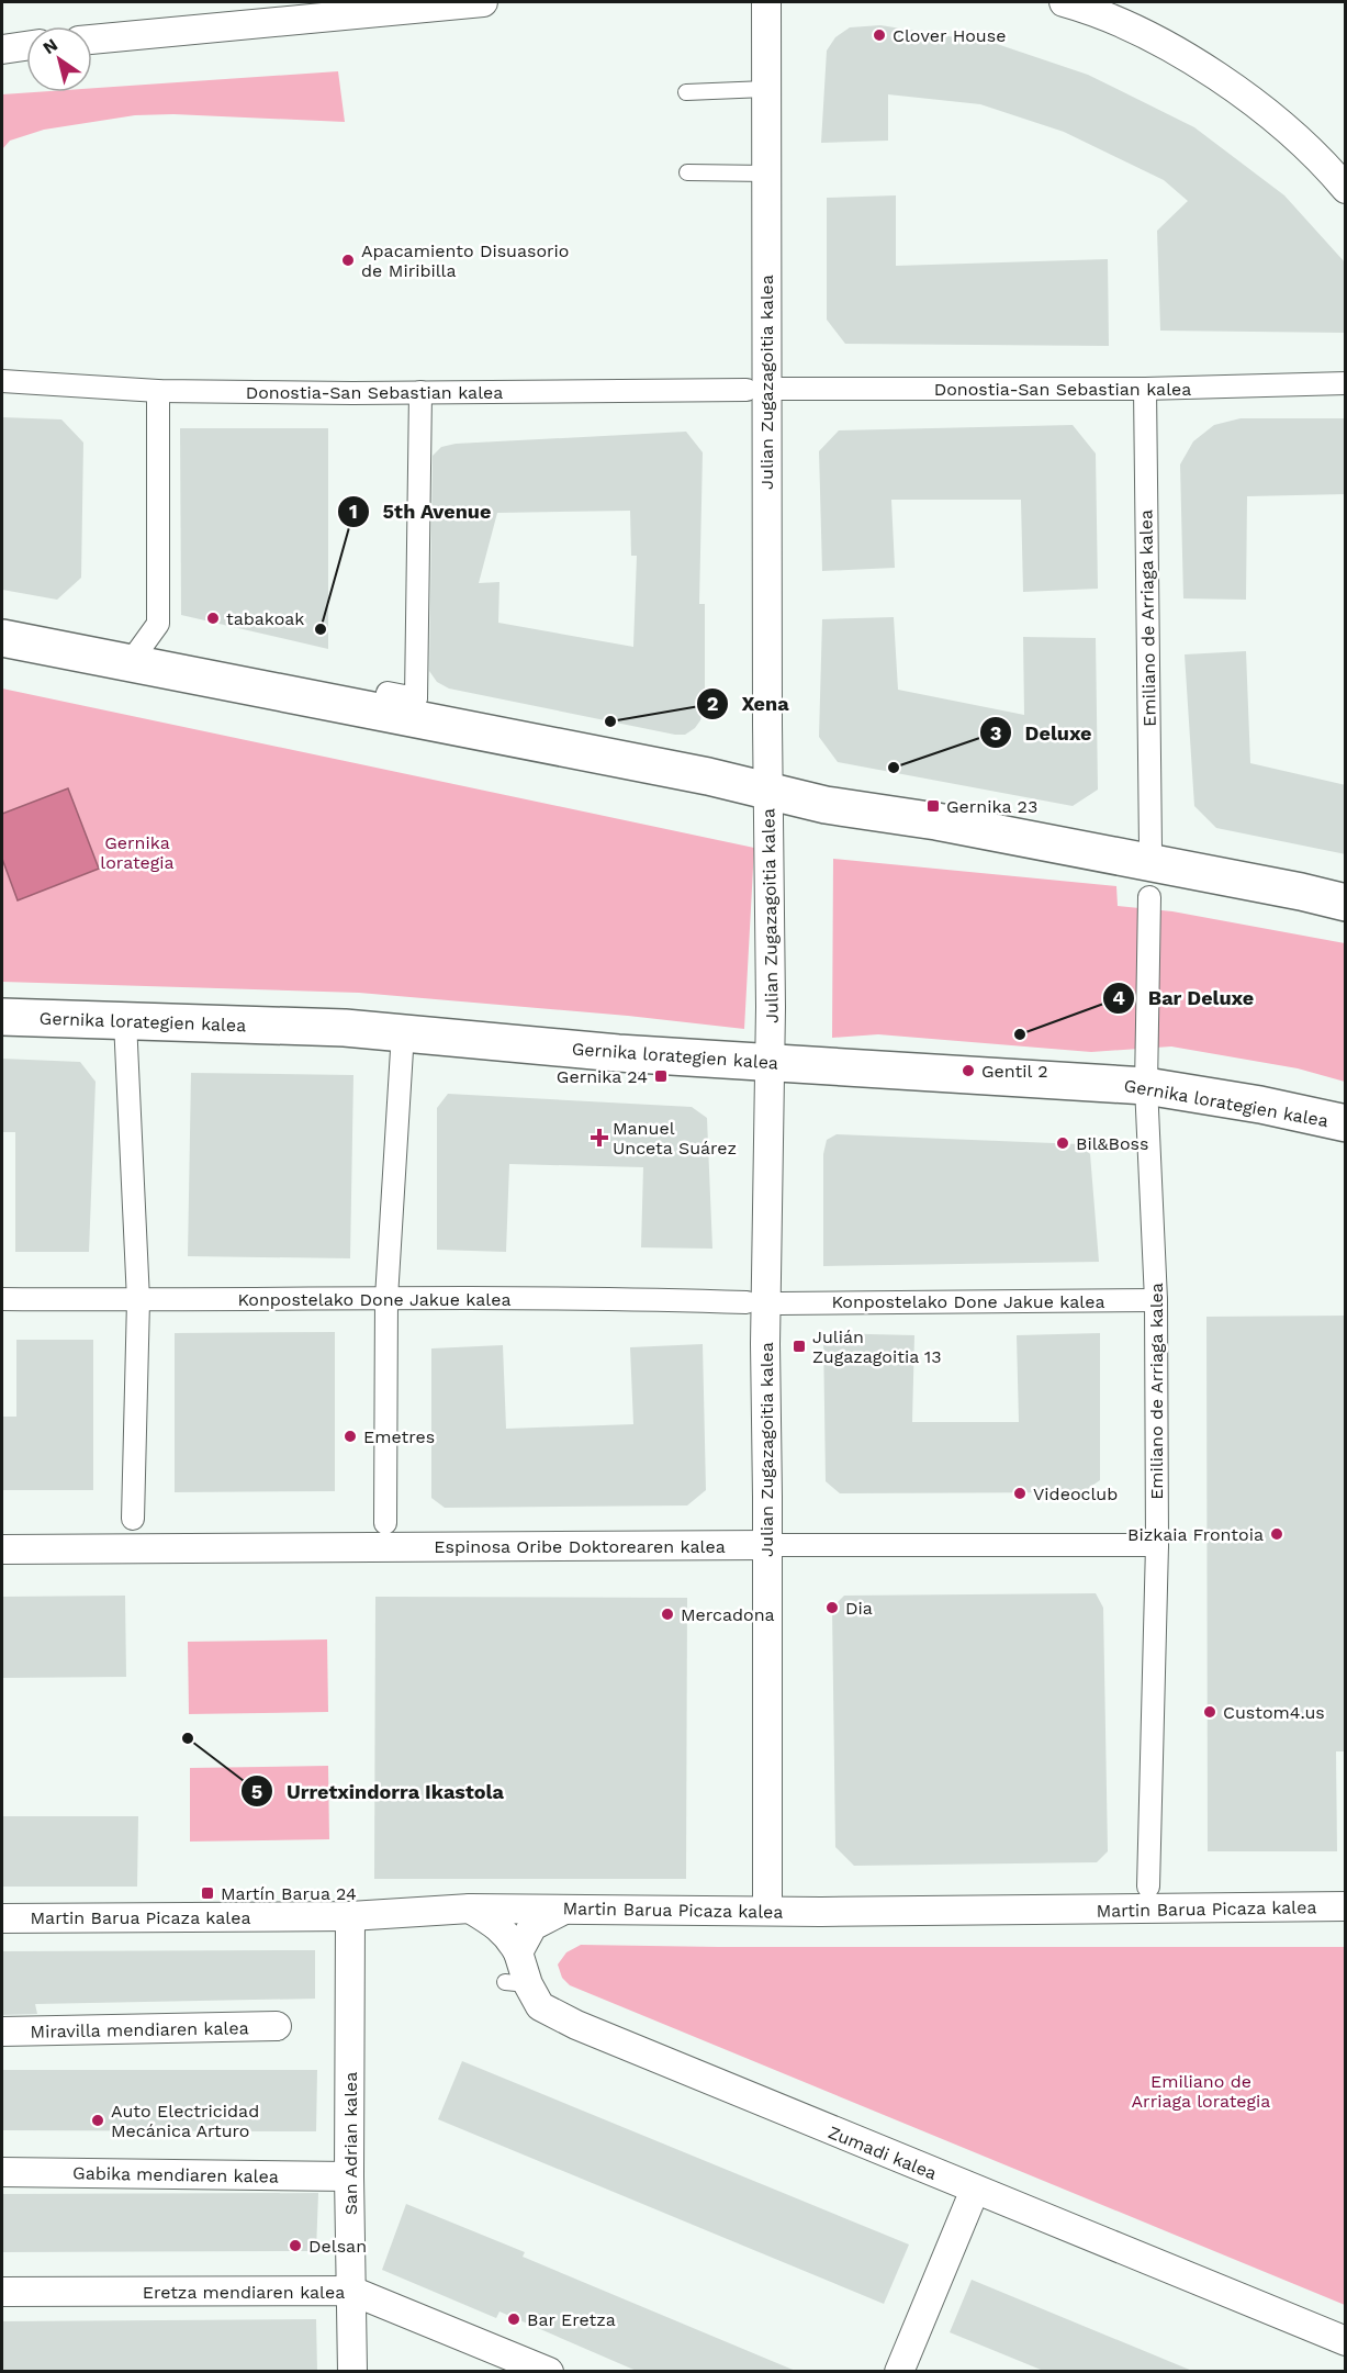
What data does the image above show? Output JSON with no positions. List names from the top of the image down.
{
  "streets": {
    "main road": ["Gernika lorategien kalea"],
    "street": [
      "Julian Zugazagoitia kalea",
      "Donostia-San Sebastian kalea",
      "Emiliano de Arriaga kalea",
      "Konpostelako Done Jakue kalea",
      "Espinosa Oribe Doktorearen kalea",
      "Martin Barua Picaza kalea",
      "Miravilla mendiaren kalea",
      "San Adrian kalea",
      "Zumadi kalea",
      "Gabika mendiaren kalea",
      "Eretza mendiaren kalea"
    ]
  },
  "crossings": [
    ["Julian Zugazagoitia kalea", "Gernika lorategien kalea"],
    ["Julian Zugazagoitia kalea", "Espinosa Oribe Doktorearen kalea"],
    ["Julian Zugazagoitia kalea", "Martin Barua Picaza kalea"],
    ["Donostia-San Sebastian kalea", "Emiliano de Arriaga kalea"],
    ["Emiliano de Arriaga kalea", "Gernika lorategien kalea"],
    ["Emiliano de Arriaga kalea", "Konpostelako Done Jakue kalea"],
    ["Emiliano de Arriaga kalea", "Espinosa Oribe Doktorearen kalea"],
    ["Martin Barua Picaza kalea", "San Adrian kalea"],
    ["San Adrian kalea", "Gabika mendiaren kalea"],
    ["San Adrian kalea", "Eretza mendiaren kalea"]
  ],
  "parks": ["Gernika lorategia", "Emiliano de Arriaga lorategia"],
  "places": {
    "other": [
      "Clover House",
      "Apacamiento Disuasorio de Miribilla",
      "tabakoak",
      "5th Avenue",
      "Xena",
      "Deluxe",
      "Bar Deluxe",
      "Gentil 2",
      "Bil&Boss",
      "Emetres",
      "Videoclub",
      "Bizkaia Frontoia",
      "Dia",
      "Mercadona",
      "Custom4.us",
      "Urretxindorra Ikastola",
      "Auto Electricidad Mecánica Arturo",
      "Delsan",
      "Bar Eretza"
    ],
    "transit": [
      "Gernika 23",
      "Gernika 24",
      "Julián Zugazagoitia 13",
      "Martín Barua 24"
    ],
    "health": ["Manuel Unceta Suárez"]
  },
  "north": "top left"
}
